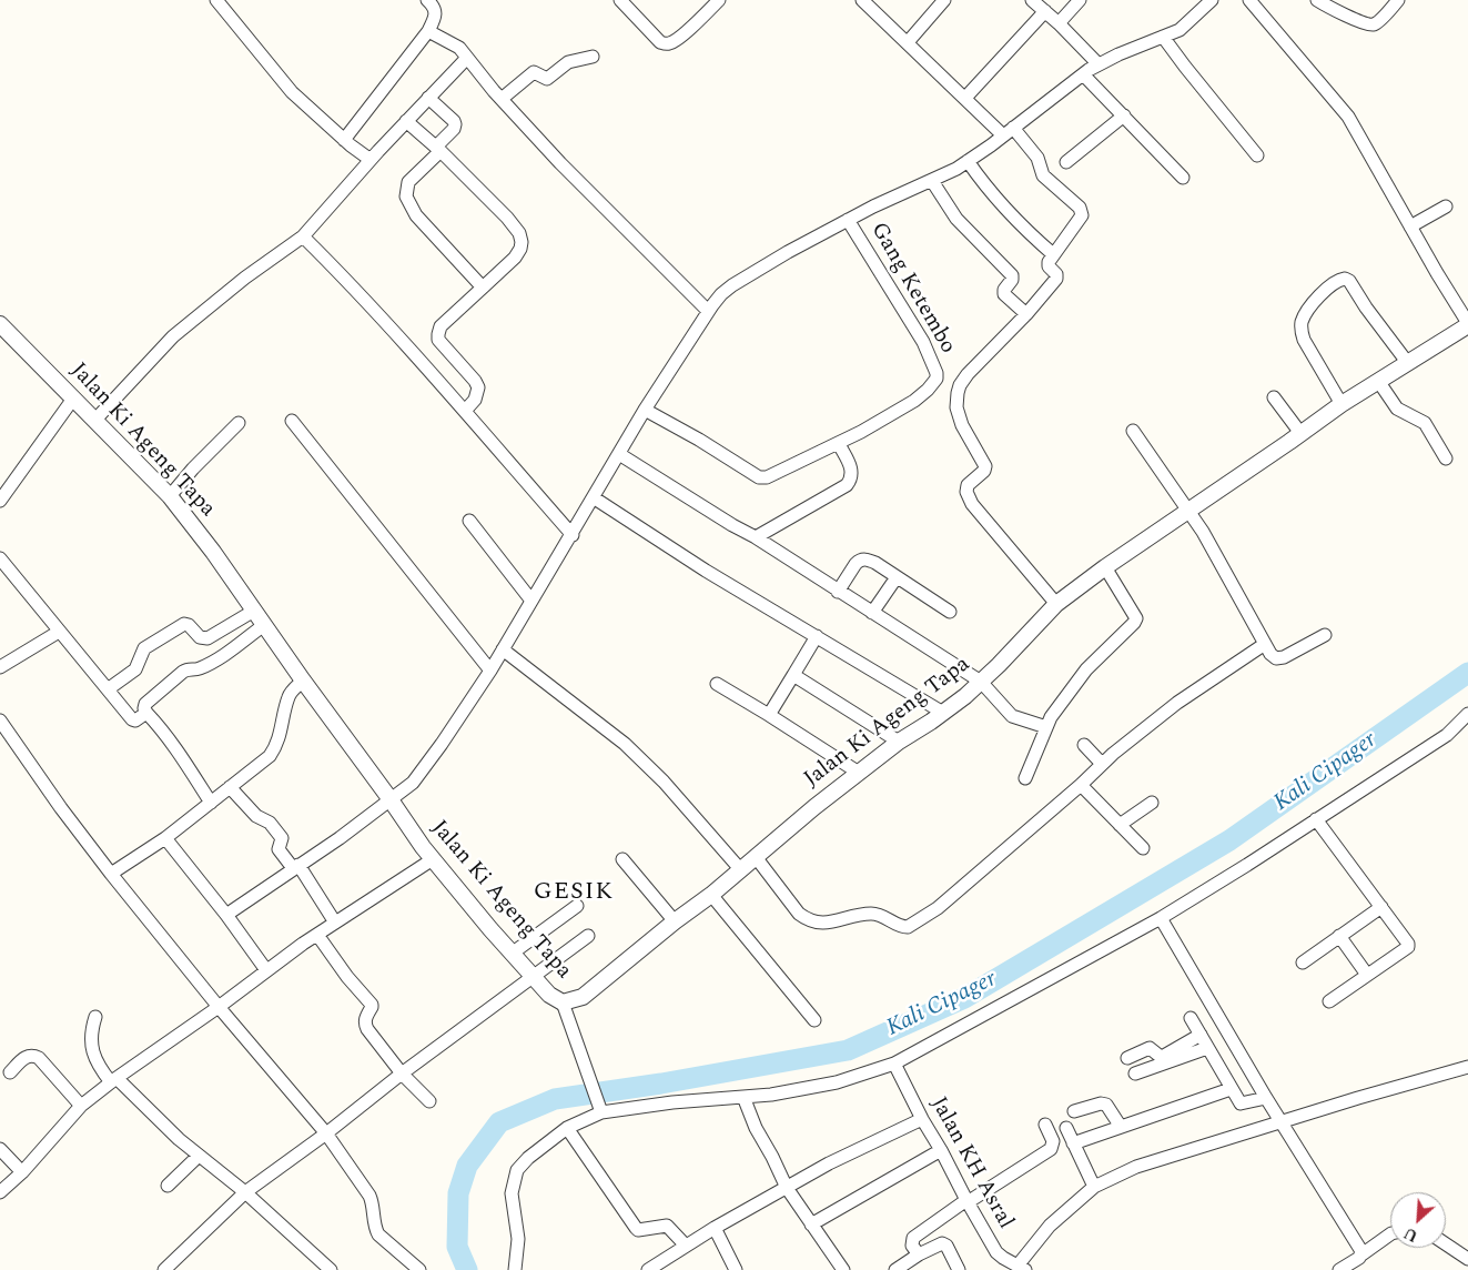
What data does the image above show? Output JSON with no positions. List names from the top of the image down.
{
  "streets": {
    "street": ["Gang Ketembo", "Jalan Ki Ageng Tapa", "Jalan KH Asral"]
  },
  "districts": ["GESIK"],
  "water": ["Kali Cipager"],
  "north": "bottom left"
}
